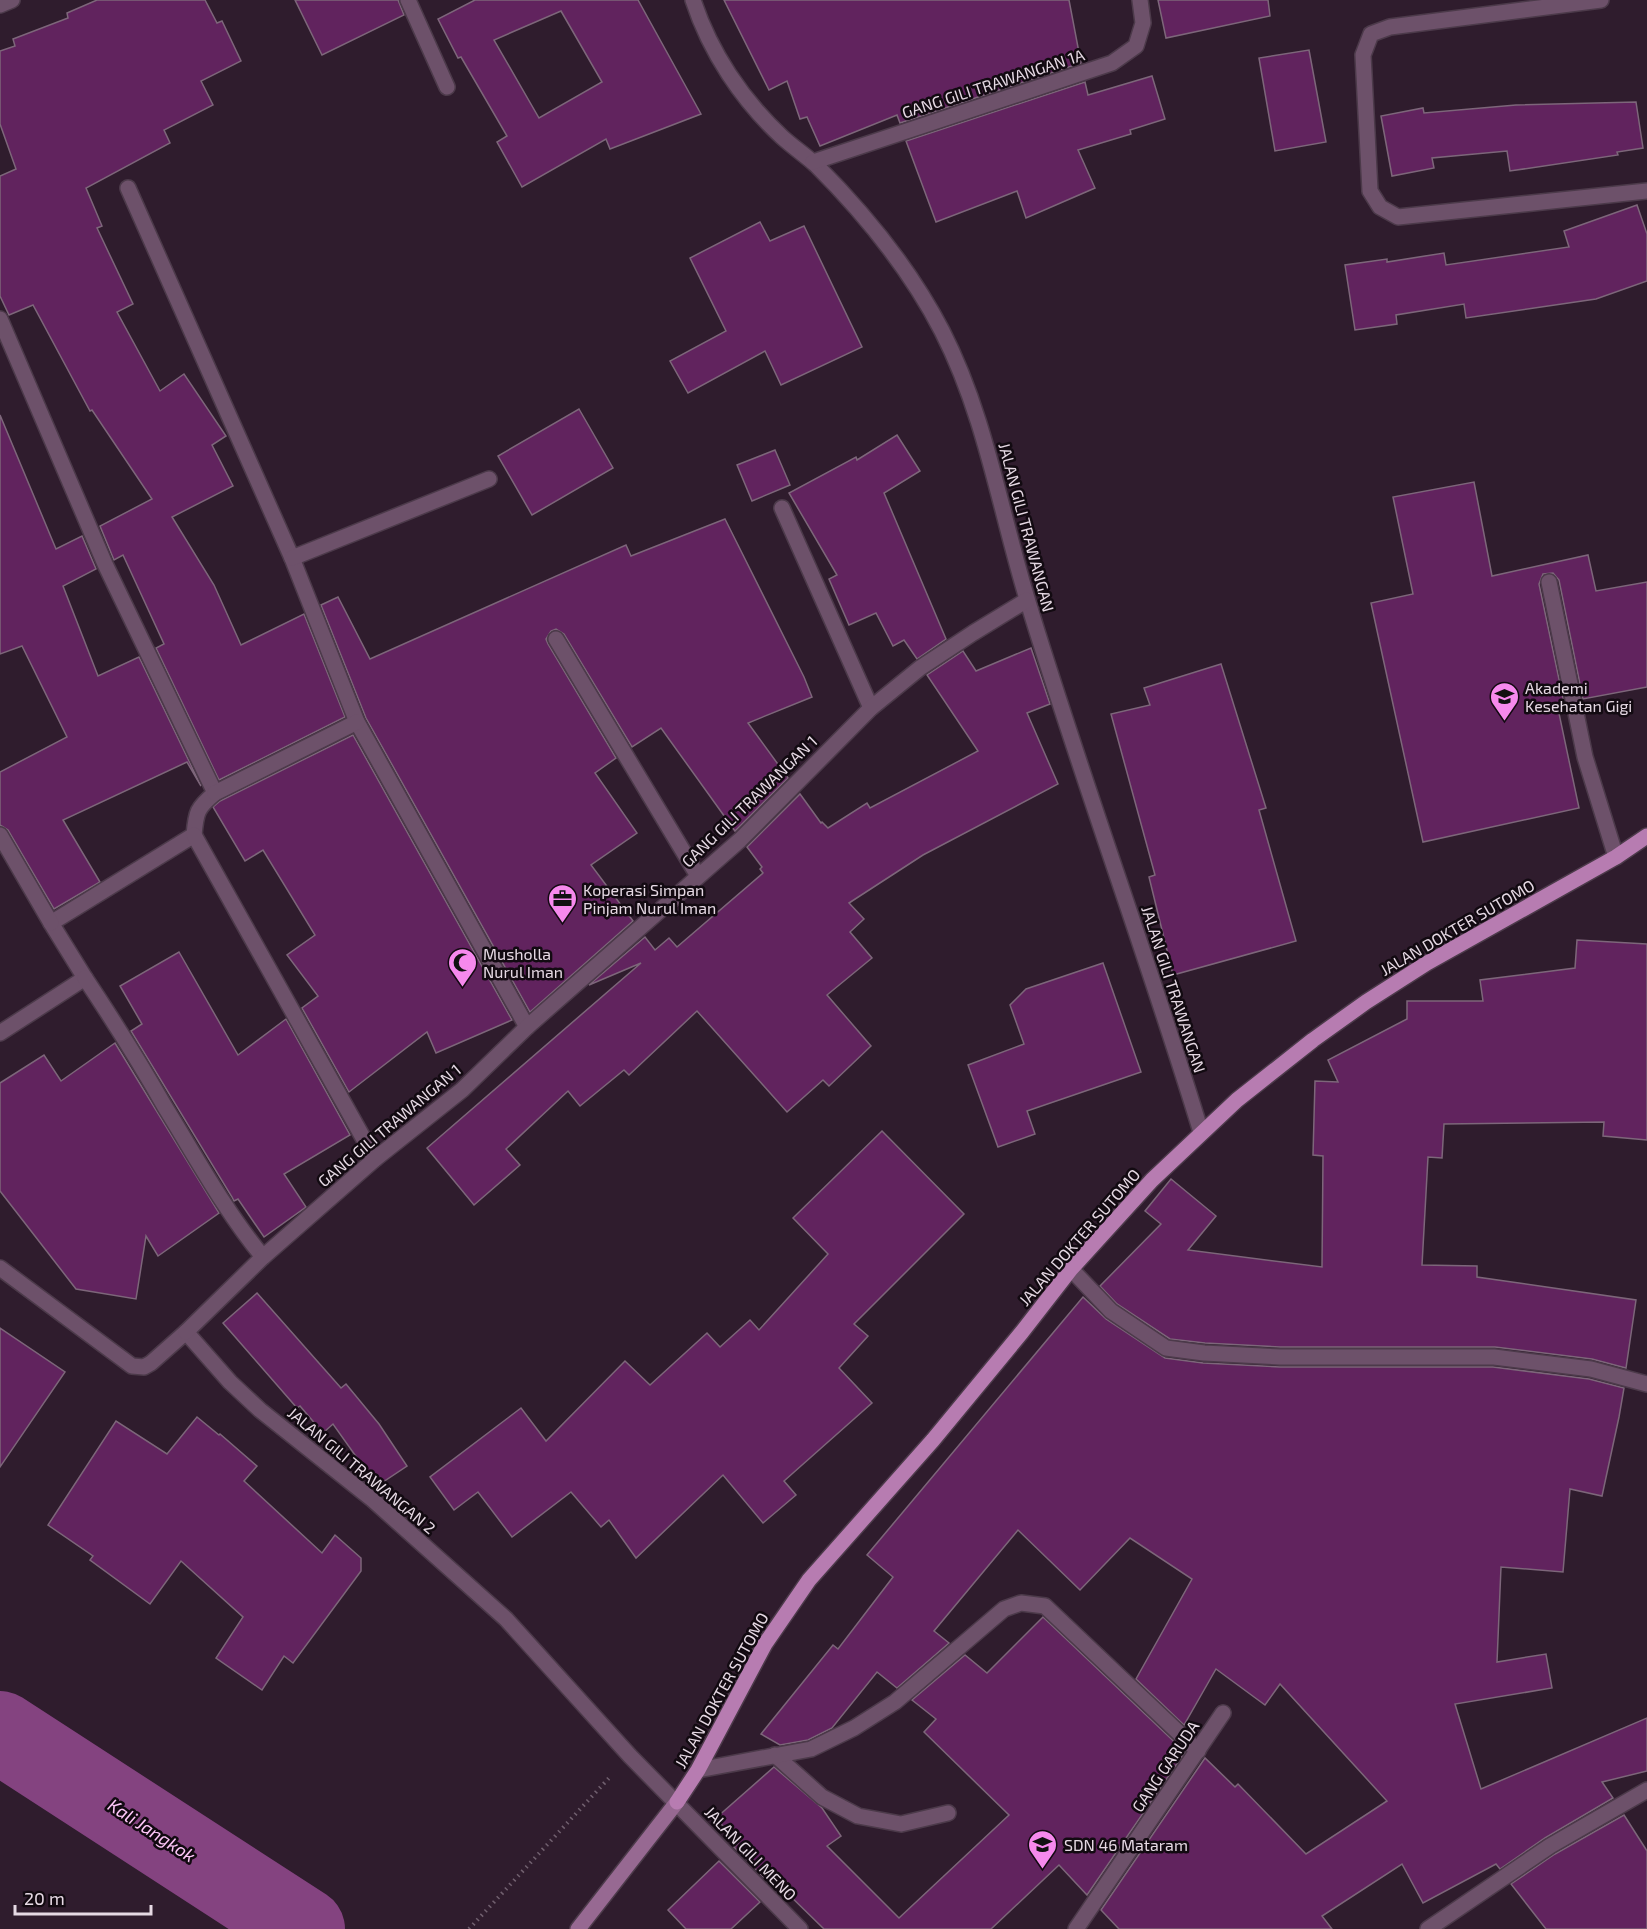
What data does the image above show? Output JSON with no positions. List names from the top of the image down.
{
  "streets": {
    "main road": ["JALAN DOKTER SUTOMO"],
    "street": [
      "GANG GILI TRAWANGAN 1A",
      "JALAN GILI TRAWANGAN",
      "GANG GILI TRAWANGAN 1",
      "JALAN GILI TRAWANGAN 2",
      "GANG GARUDA",
      "JALAN GILI MENO"
    ]
  },
  "crossings": [
    ["GANG GILI TRAWANGAN 1A", "JALAN GILI TRAWANGAN"],
    ["JALAN GILI TRAWANGAN", "GANG GILI TRAWANGAN 1"],
    ["JALAN GILI TRAWANGAN", "JALAN DOKTER SUTOMO"],
    ["GANG GILI TRAWANGAN 1", "JALAN GILI TRAWANGAN 2"],
    ["JALAN DOKTER SUTOMO", "JALAN GILI TRAWANGAN 2"],
    ["JALAN DOKTER SUTOMO", "JALAN GILI MENO"],
    ["JALAN GILI TRAWANGAN 2", "JALAN GILI MENO"]
  ],
  "water": ["Kali Jangkok"],
  "places": {
    "school or university": ["Akademi Kesehatan Gigi", "SDN 46 Mataram"],
    "office": ["Koperasi Simpan Pinjam Nurul Iman"],
    "mosque": ["Musholla Nurul Iman"]
  },
  "scale_bar": "20 m"
}
